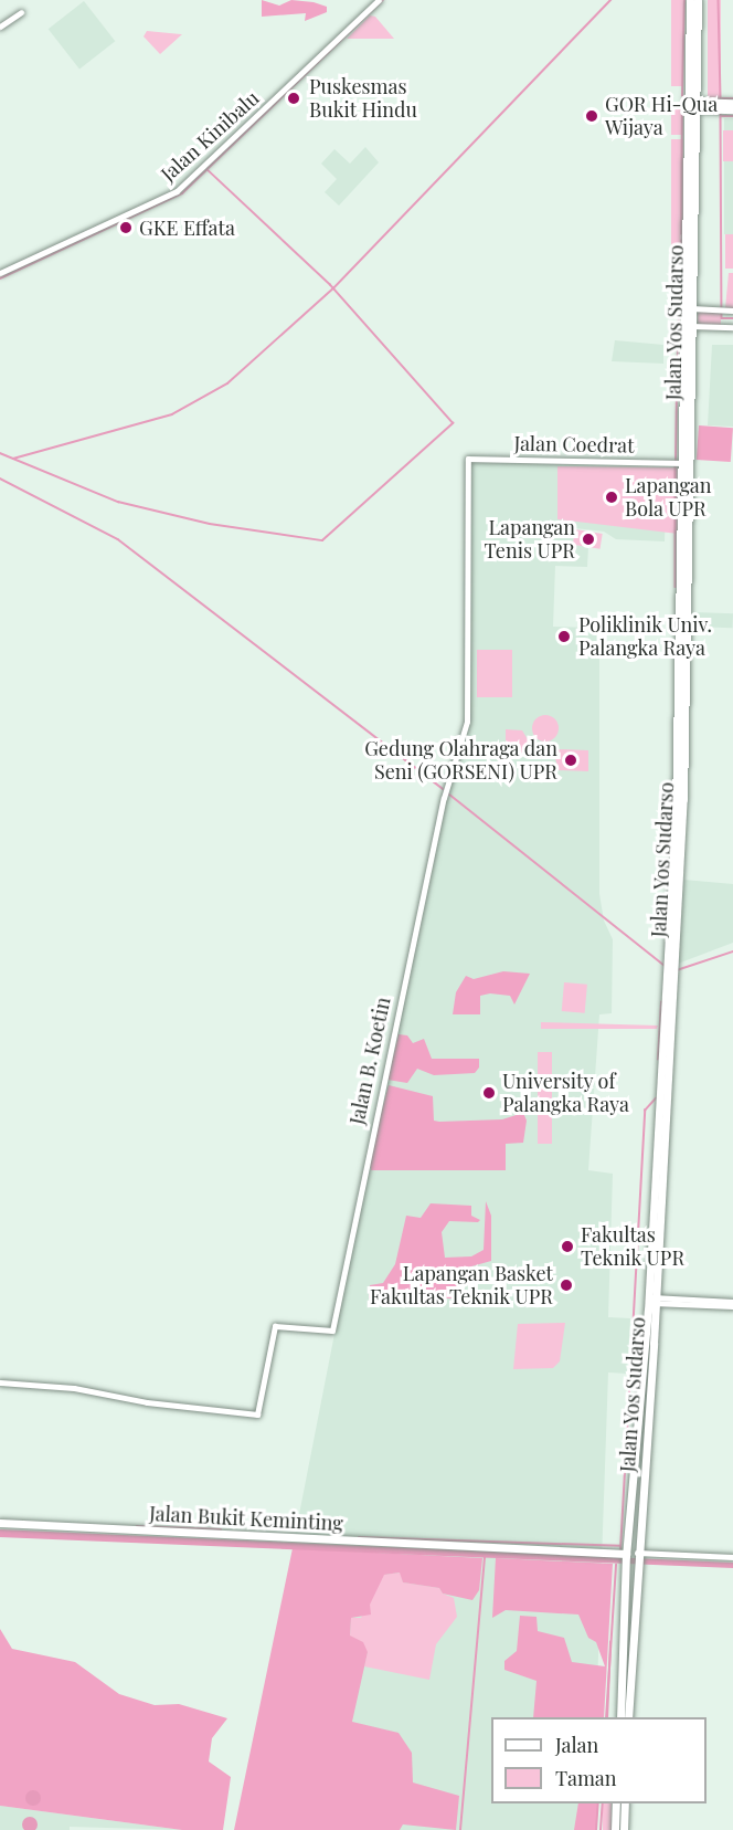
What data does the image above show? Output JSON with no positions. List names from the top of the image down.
{
  "streets": {
    "main road": ["Jalan Yos Sudarso", "Jalan Bukit Keminting"],
    "street": ["Jalan Kinibalu", "Jalan Coedrat", "Jalan B. Koetin"]
  },
  "crossings": [
    ["Jalan Yos Sudarso", "Jalan Coedrat"],
    ["Jalan Yos Sudarso", "Jalan Bukit Keminting"],
    ["Jalan Coedrat", "Jalan B. Koetin"]
  ],
  "places": [
    "Puskesmas Bukit Hindu",
    "GOR Hi-Qua Wijaya",
    "GKE Effata",
    "Lapangan Bola UPR",
    "Lapangan Tenis UPR",
    "Poliklinik Univ. Palangka Raya",
    "Gedung Olahraga dan Seni (GORSENI) UPR",
    "University of Palangka Raya",
    "Fakultas Teknik UPR",
    "Lapangan Basket Fakultas Teknik UPR"
  ],
  "legend": ["Jalan", "Taman"]
}
